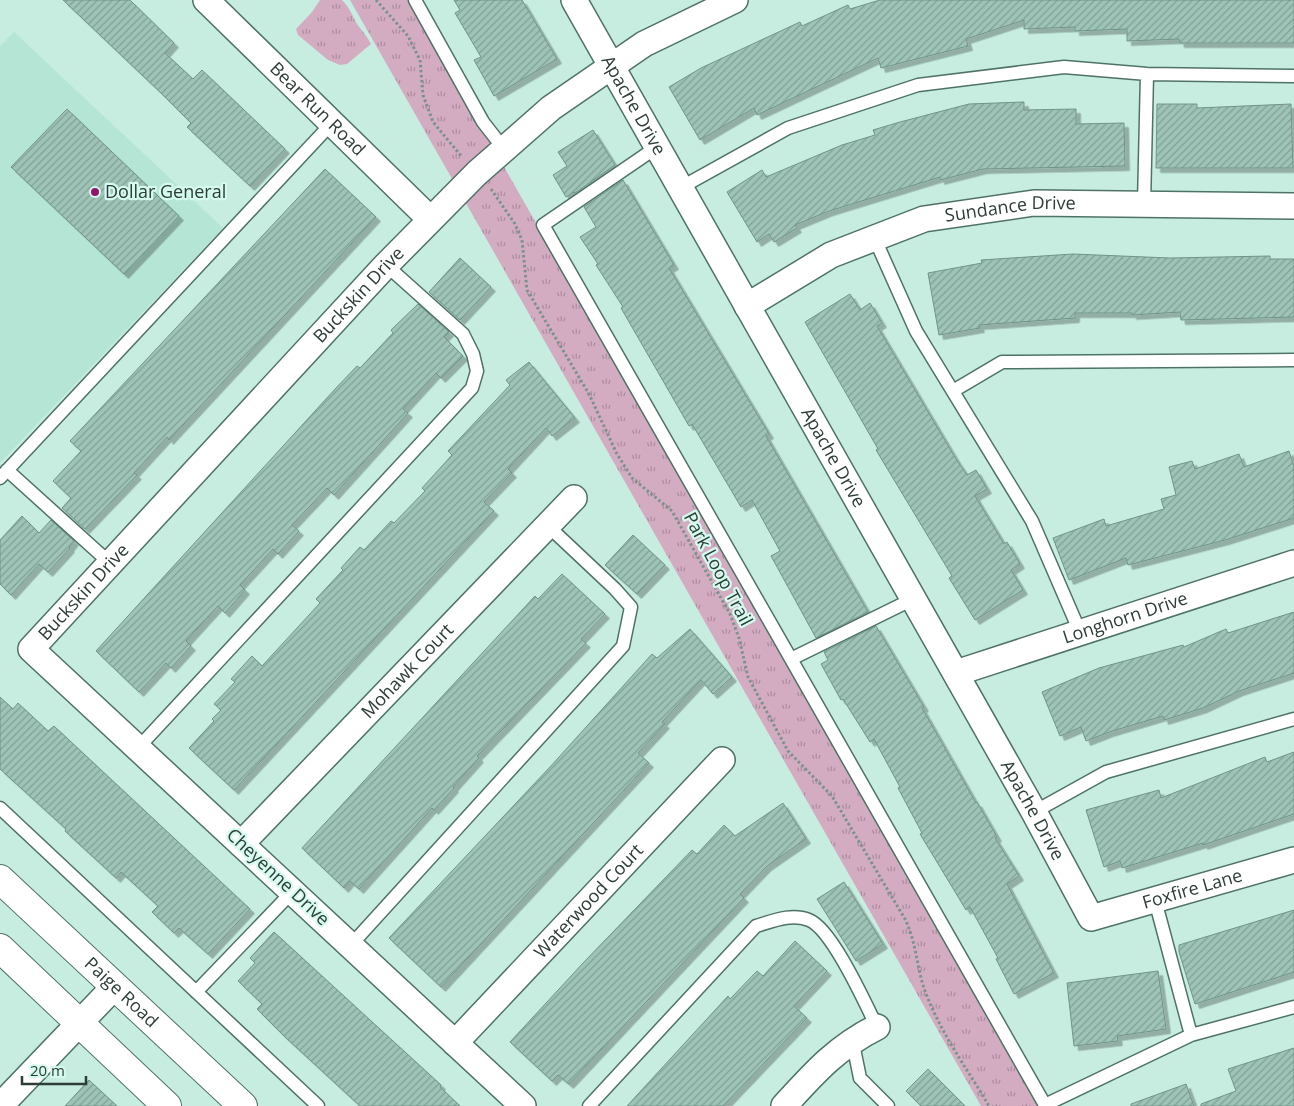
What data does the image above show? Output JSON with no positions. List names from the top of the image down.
{
  "streets": {
    "main road": ["Paige Road"],
    "street": [
      "Apache Drive",
      "Bear Run Road",
      "Sundance Drive",
      "Buckskin Drive",
      "Longhorn Drive",
      "Mohawk Court",
      "Cheyenne Drive",
      "Foxfire Lane",
      "Waterwood Court"
    ],
    "path": ["Park Loop Trail"]
  },
  "crossings": [
    ["Apache Drive", "Sundance Drive"],
    ["Apache Drive", "Buckskin Drive"],
    ["Apache Drive", "Longhorn Drive"],
    ["Apache Drive", "Foxfire Lane"],
    ["Bear Run Road", "Buckskin Drive"],
    ["Buckskin Drive", "Cheyenne Drive"],
    ["Mohawk Court", "Cheyenne Drive"],
    ["Cheyenne Drive", "Waterwood Court"]
  ],
  "places": ["Dollar General"],
  "scale_bar": "20 m"
}
